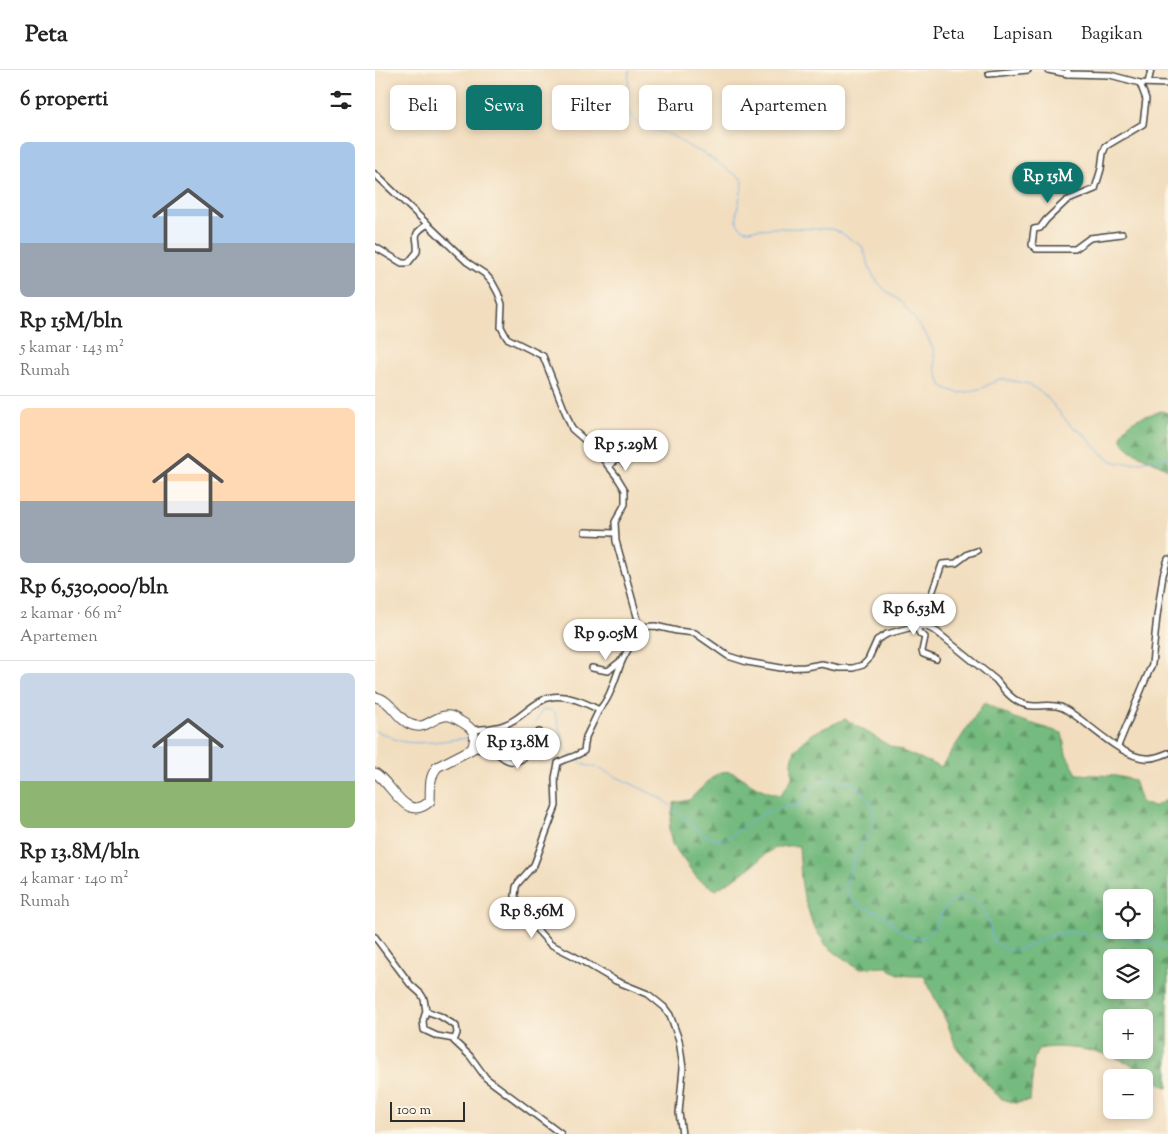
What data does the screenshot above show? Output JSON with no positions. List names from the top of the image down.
{
  "scale_bar": "100 m",
  "page": {
    "header": "Peta",
    "nav": ["Peta", "Lapisan", "Bagikan"],
    "heading": "6 properti",
    "chip": [
      "Beli",
      "Sewa",
      "Filter",
      "Baru",
      "Apartemen"
    ],
    "list": [
      {
        "name": "Rp 15M/bln",
        "note": "5 kamar · 143 m² · Rumah"
      },
      {
        "name": "Rp 6,530,000/bln",
        "note": "2 kamar · 66 m² · Apartemen"
      },
      {
        "name": "Rp 13.8M/bln",
        "note": "4 kamar · 140 m² · Rumah"
      }
    ],
    "price": [
      "Rp 15M",
      "Rp 5.29M",
      "Rp 6.53M",
      "Rp 9.05M",
      "Rp 13.8M",
      "Rp 8.56M"
    ],
    "map_buttons": ["+", "−"],
    "scale": "100 m"
  }
}
